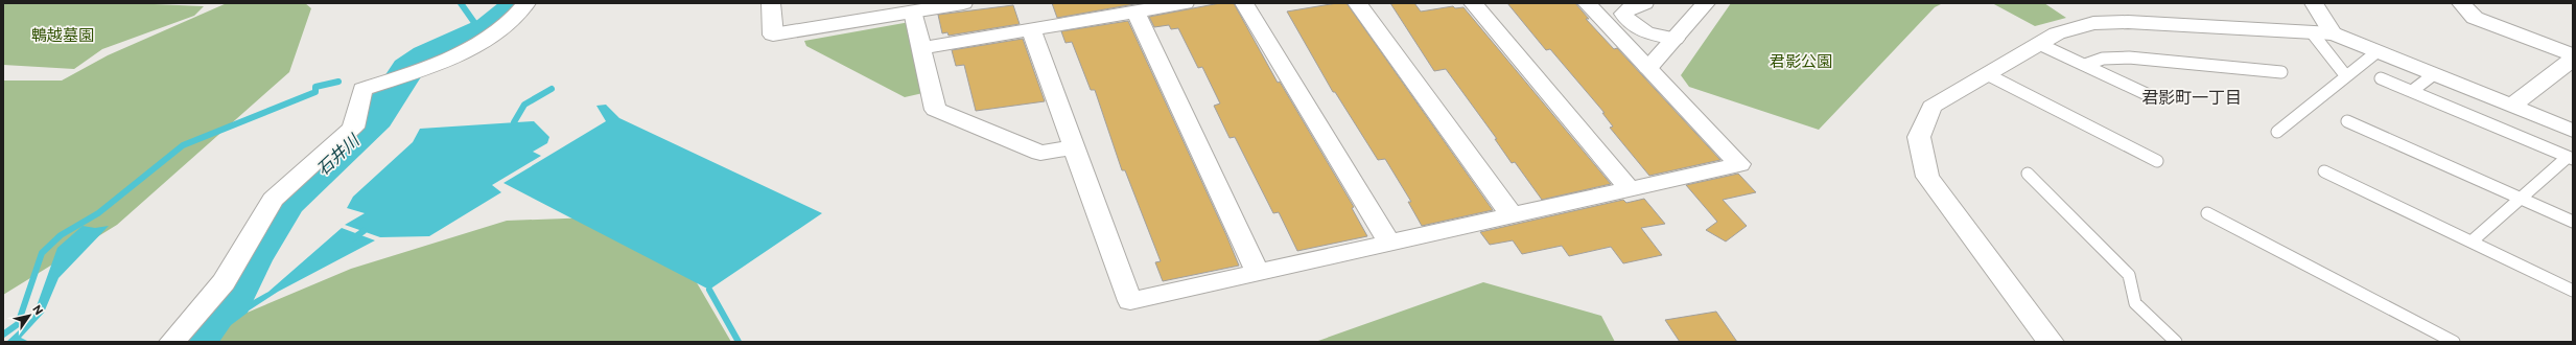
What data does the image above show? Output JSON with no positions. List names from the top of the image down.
{
  "districts": ["君影町一丁目"],
  "water": ["石井川"],
  "parks": ["鵯越墓園", "君影公園"],
  "north": "top right"
}
